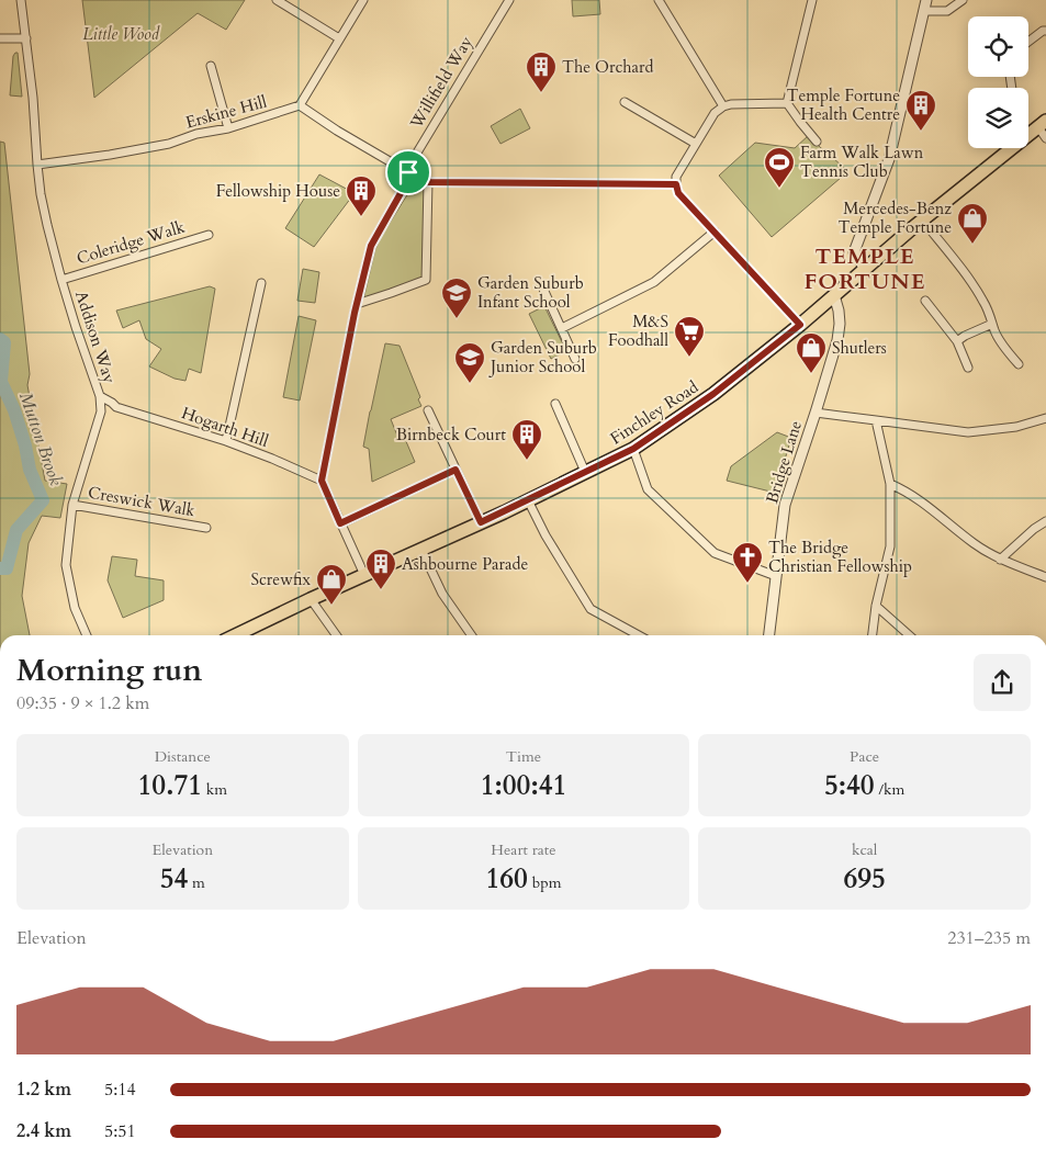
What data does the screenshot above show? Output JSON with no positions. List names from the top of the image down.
{
  "streets": {
    "main road": ["Finchley Road"],
    "street": [
      "Willifield Way",
      "Erskine Hill",
      "Coleridge Walk",
      "Addison Way",
      "Hogarth Hill",
      "Bridge Lane",
      "Creswick Walk"
    ]
  },
  "crossings": [
    ["Willifield Way", "Hogarth Hill"],
    ["Erskine Hill", "Addison Way"],
    ["Coleridge Walk", "Addison Way"],
    ["Addison Way", "Hogarth Hill"],
    ["Addison Way", "Creswick Walk"],
    ["Finchley Road", "Bridge Lane"]
  ],
  "districts": ["TEMPLE FORTUNE"],
  "water": ["Mutton Brook"],
  "parks": ["Little Wood"],
  "places": {
    "building": [
      "The Orchard",
      "Temple Fortune Health Centre",
      "Fellowship House",
      "Birnbeck Court",
      "Ashbourne Parade"
    ],
    "sports": ["Farm Walk Lawn Tennis Club"],
    "shop": ["Mercedes-Benz Temple Fortune", "Shutlers", "Screwfix"],
    "school or university": ["Garden Suburb Infant School", "Garden Suburb Junior School"],
    "supermarket": ["M&S Foodhall"],
    "church": ["The Bridge Christian Fellowship"]
  },
  "page": {
    "heading": ["Morning run", "09:35 · 9 × 1.2 km"],
    "stats": [
      ["Distance", "10.71 km"],
      ["Time", "1:00:41"],
      ["Pace", "5:40 /km"],
      ["Elevation", "54 m"],
      ["Heart rate", "160 bpm"],
      ["kcal", "695"]
    ],
    "chart": ["Elevation", "231–235 m"],
    "list": [
      {
        "name": "1.2 km",
        "note": "5:14"
      },
      {
        "name": "2.4 km",
        "note": "5:51"
      }
    ]
  }
}
